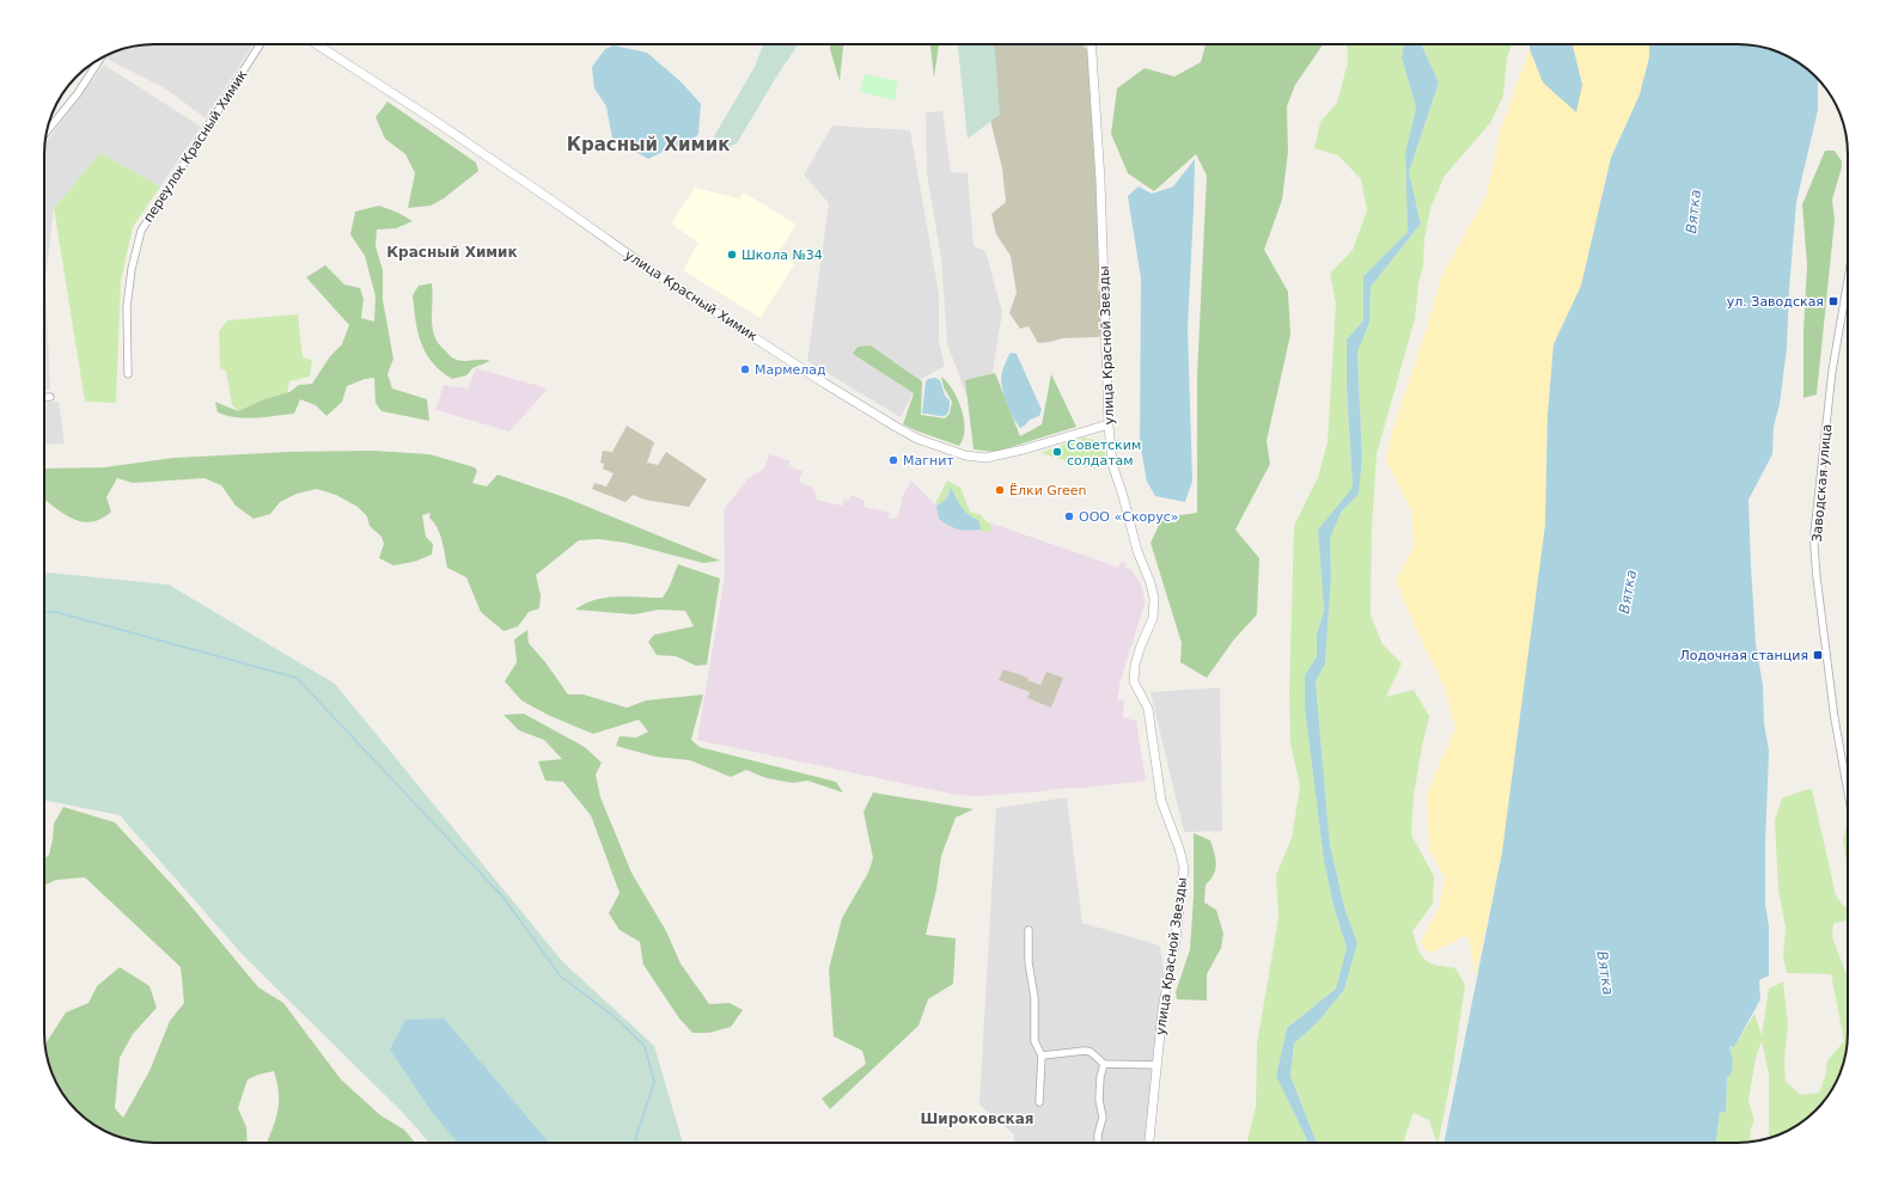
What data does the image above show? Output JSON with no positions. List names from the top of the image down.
{
  "streets": {
    "street": [
      "переулок Красный Химик",
      "улица Красный Химик",
      "улица Красной Звезды",
      "Заводская улица"
    ]
  },
  "crossings": [
    ["улица Красный Химик", "улица Красной Звезды"]
  ],
  "districts": ["Красный Химик", "Красный Химик", "Широковская"],
  "water": ["Вятка"],
  "places": {
    "other": [
      "Школа №34",
      "Мармелад",
      "Советским солдатам",
      "Магнит",
      "Ёлки Green",
      "ООО «Скорус»"
    ],
    "transit": ["ул. Заводская", "Лодочная станция"]
  }
}
